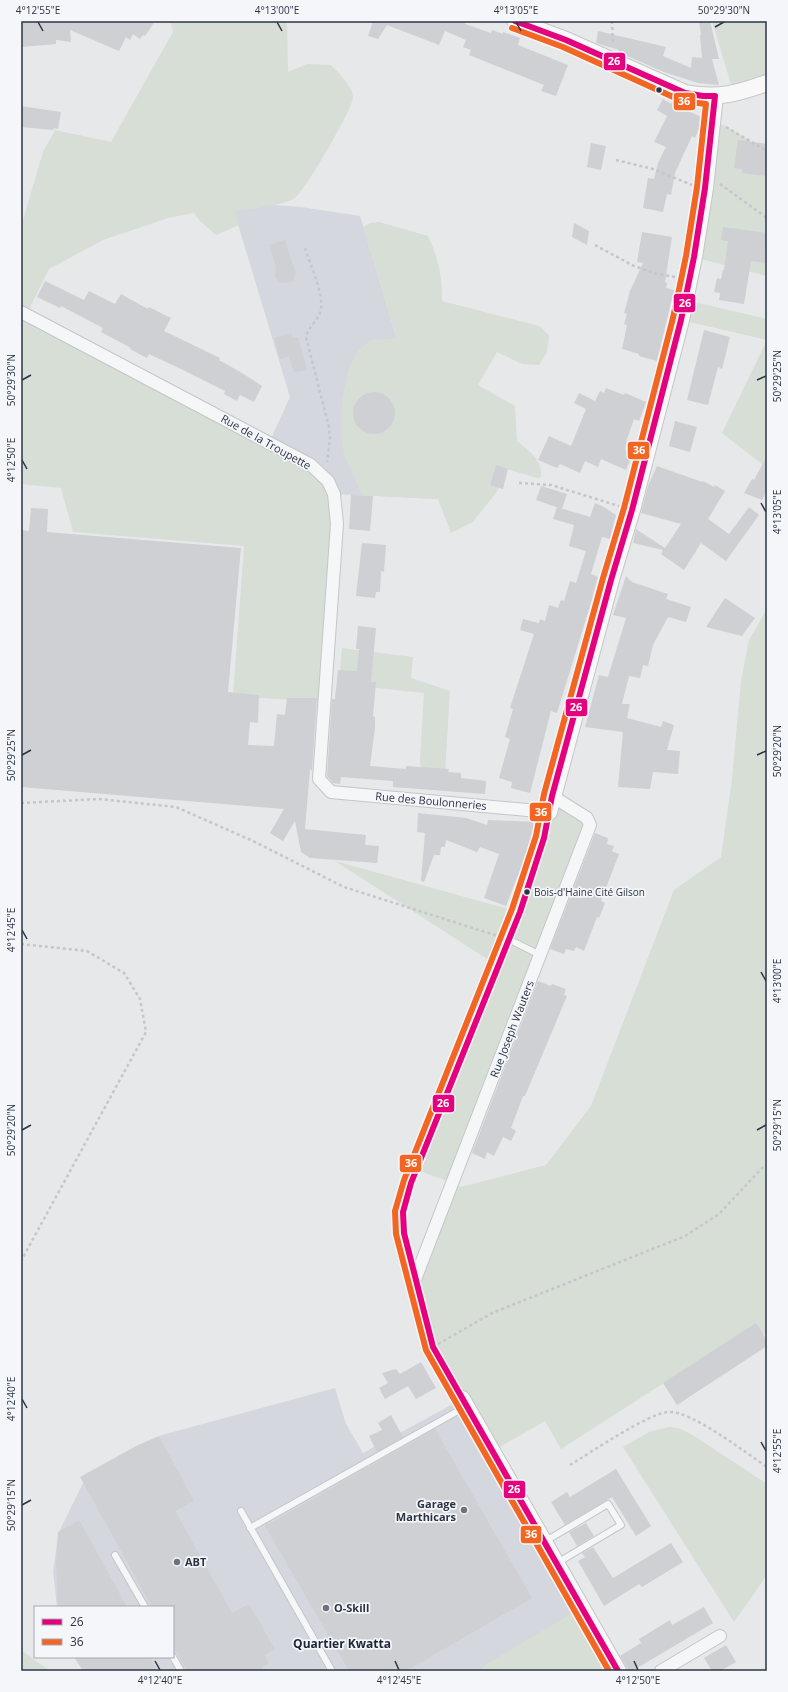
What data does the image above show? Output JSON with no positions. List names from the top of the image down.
{
  "streets": {
    "street": ["Rue de la Troupette", "Rue des Boulonneries", "Rue Joseph Wauters"]
  },
  "crossings": [
    ["Rue de la Troupette", "Rue des Boulonneries"]
  ],
  "districts": ["Quartier Kwatta"],
  "places": [
    "Bois-d'Haine Cité Gilson",
    "Garage Marthicars",
    "ABT",
    "O-Skill"
  ],
  "lines": ["transit line 26", "transit line 36"],
  "legend": ["26", "36"],
  "coordinates": [
    "4°12'55\"E",
    "4°13'00\"E",
    "4°13'05\"E",
    "50°29'30\"N",
    "50°29'25\"N",
    "4°12'50\"E",
    "50°29'20\"N",
    "4°12'45\"E",
    "50°29'15\"N",
    "4°12'40\"E"
  ]
}
